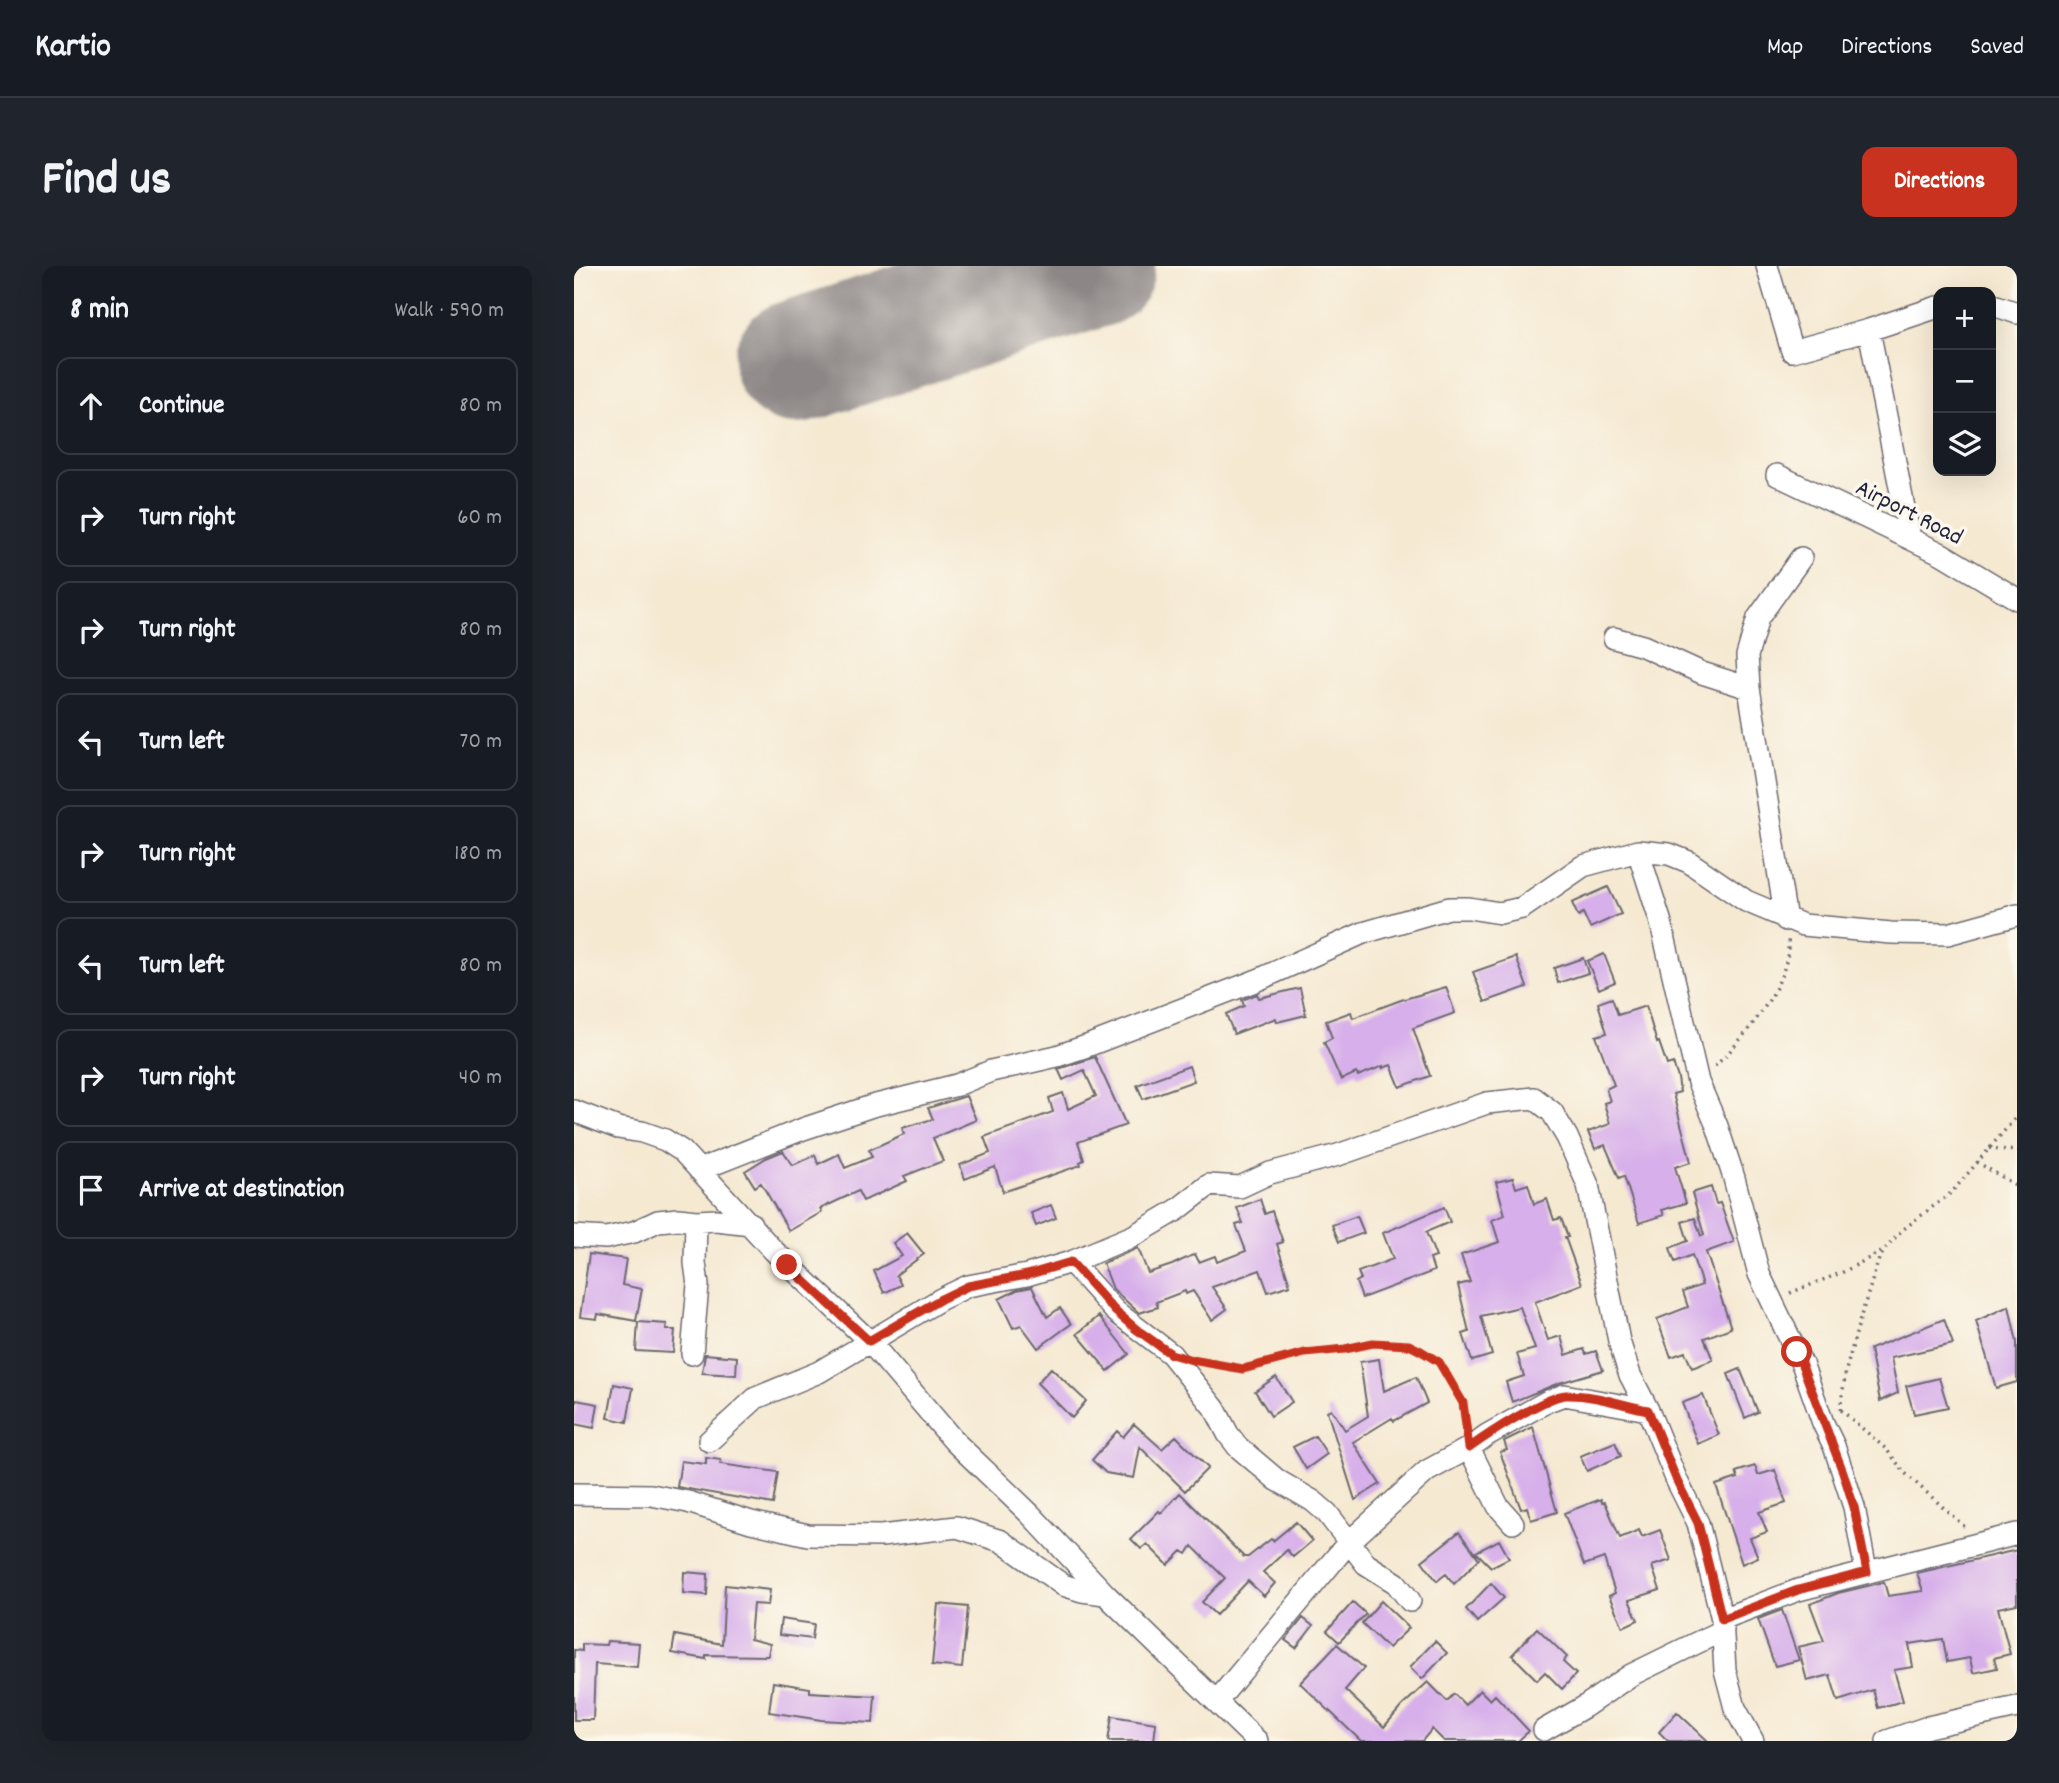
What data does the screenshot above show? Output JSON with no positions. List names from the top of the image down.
{
  "streets": {
    "street": ["Airport Road"]
  },
  "page": {
    "header": "Kartio",
    "nav": ["Map", "Directions", "Saved"],
    "title": "Find us",
    "buttons": "Directions",
    "heading": ["8 min", "Walk · 590 m"],
    "map_buttons": ["+", "−"],
    "list": [
      ["Continue", "80 m"],
      ["Turn right", "60 m"],
      ["Turn right", "80 m"],
      ["Turn left", "70 m"],
      ["Turn right", "180 m"],
      ["Turn left", "80 m"],
      ["Turn right", "40 m"],
      "Arrive at destination"
    ]
  }
}
